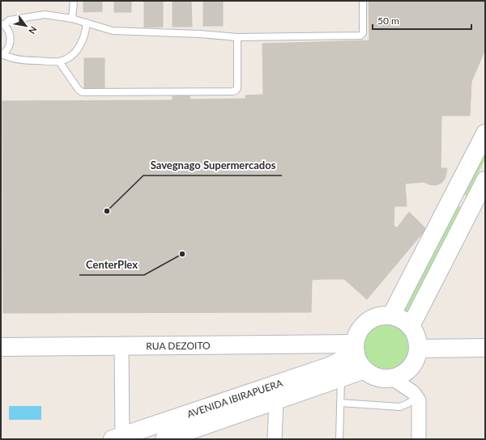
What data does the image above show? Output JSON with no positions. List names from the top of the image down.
{
  "streets": {
    "main road": ["RUA DEZOITO", "AVENIDA IBIRAPUERA"]
  },
  "crossings": [
    ["RUA DEZOITO", "AVENIDA IBIRAPUERA"]
  ],
  "places": ["Savegnago Supermercados", "CenterPlex"],
  "scale_bar": "50 m",
  "north": "bottom right"
}
